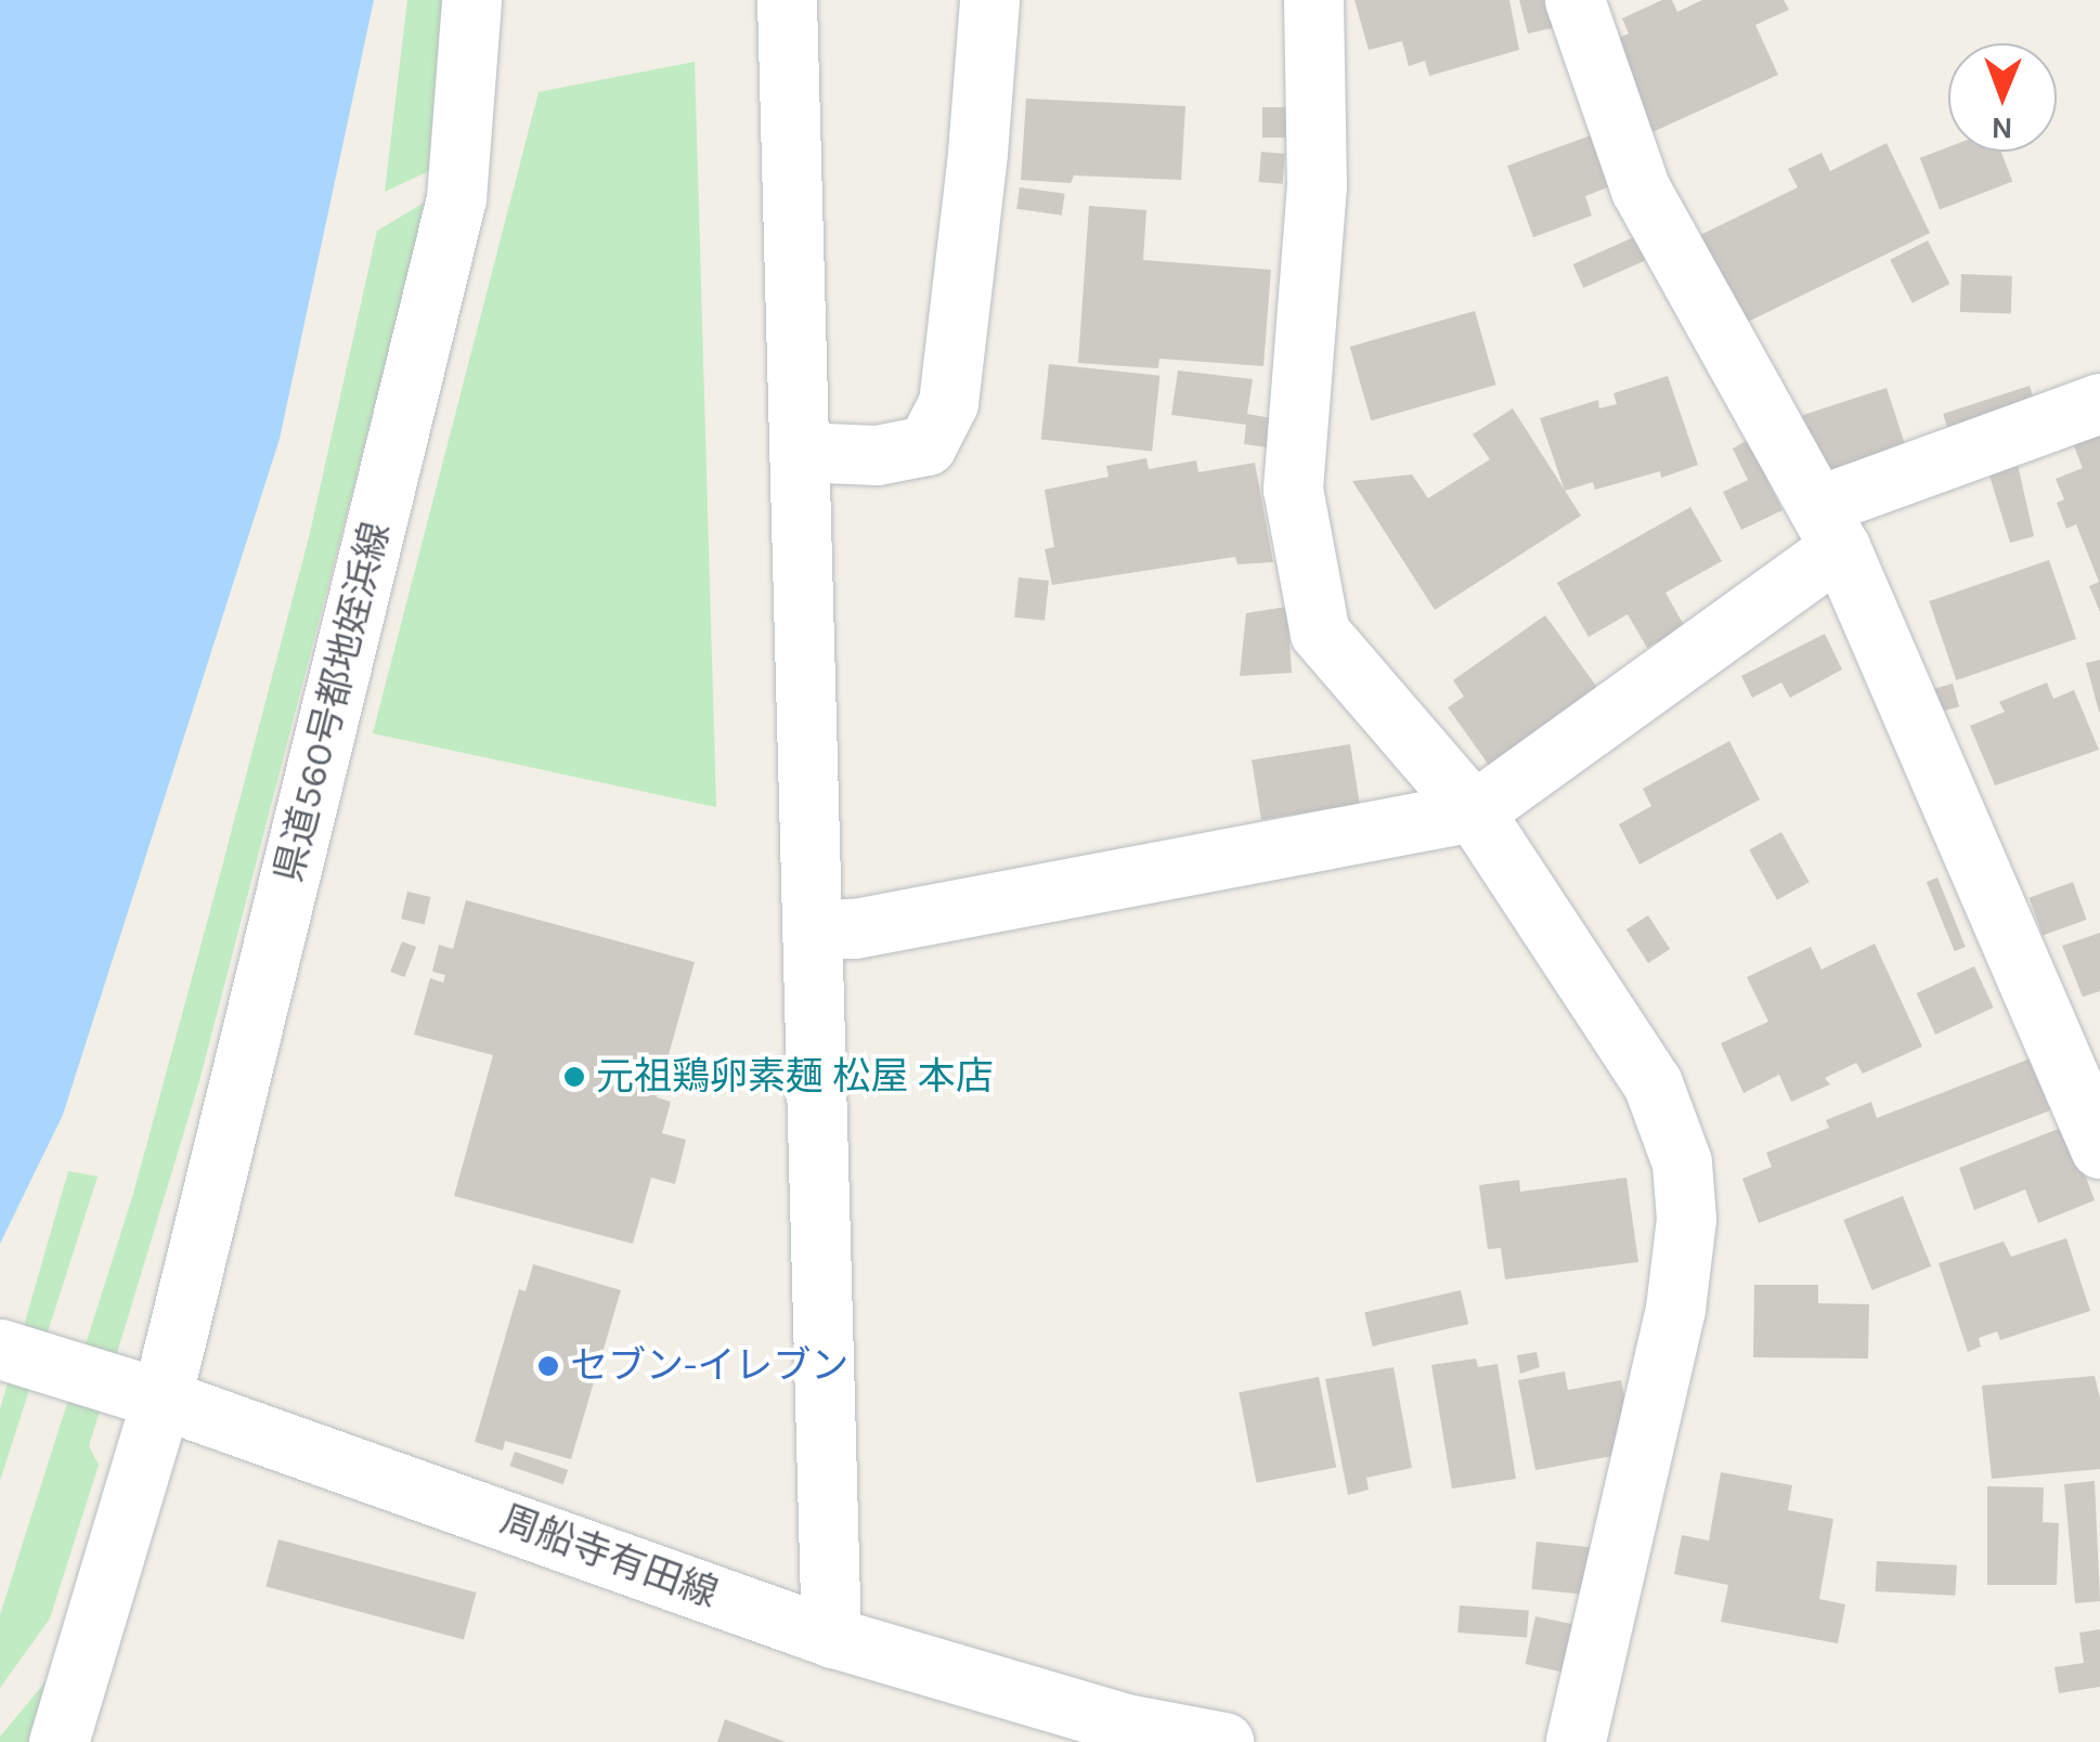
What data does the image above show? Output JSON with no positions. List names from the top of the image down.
{
  "streets": {
    "street": ["県道560号都地姪浜線", "周船寺有田線"]
  },
  "crossings": [
    ["県道560号都地姪浜線", "周船寺有田線"]
  ],
  "places": ["元祖鶏卵素麺 松屋 本店", "セブン-イレブン"],
  "north": "bottom"
}
